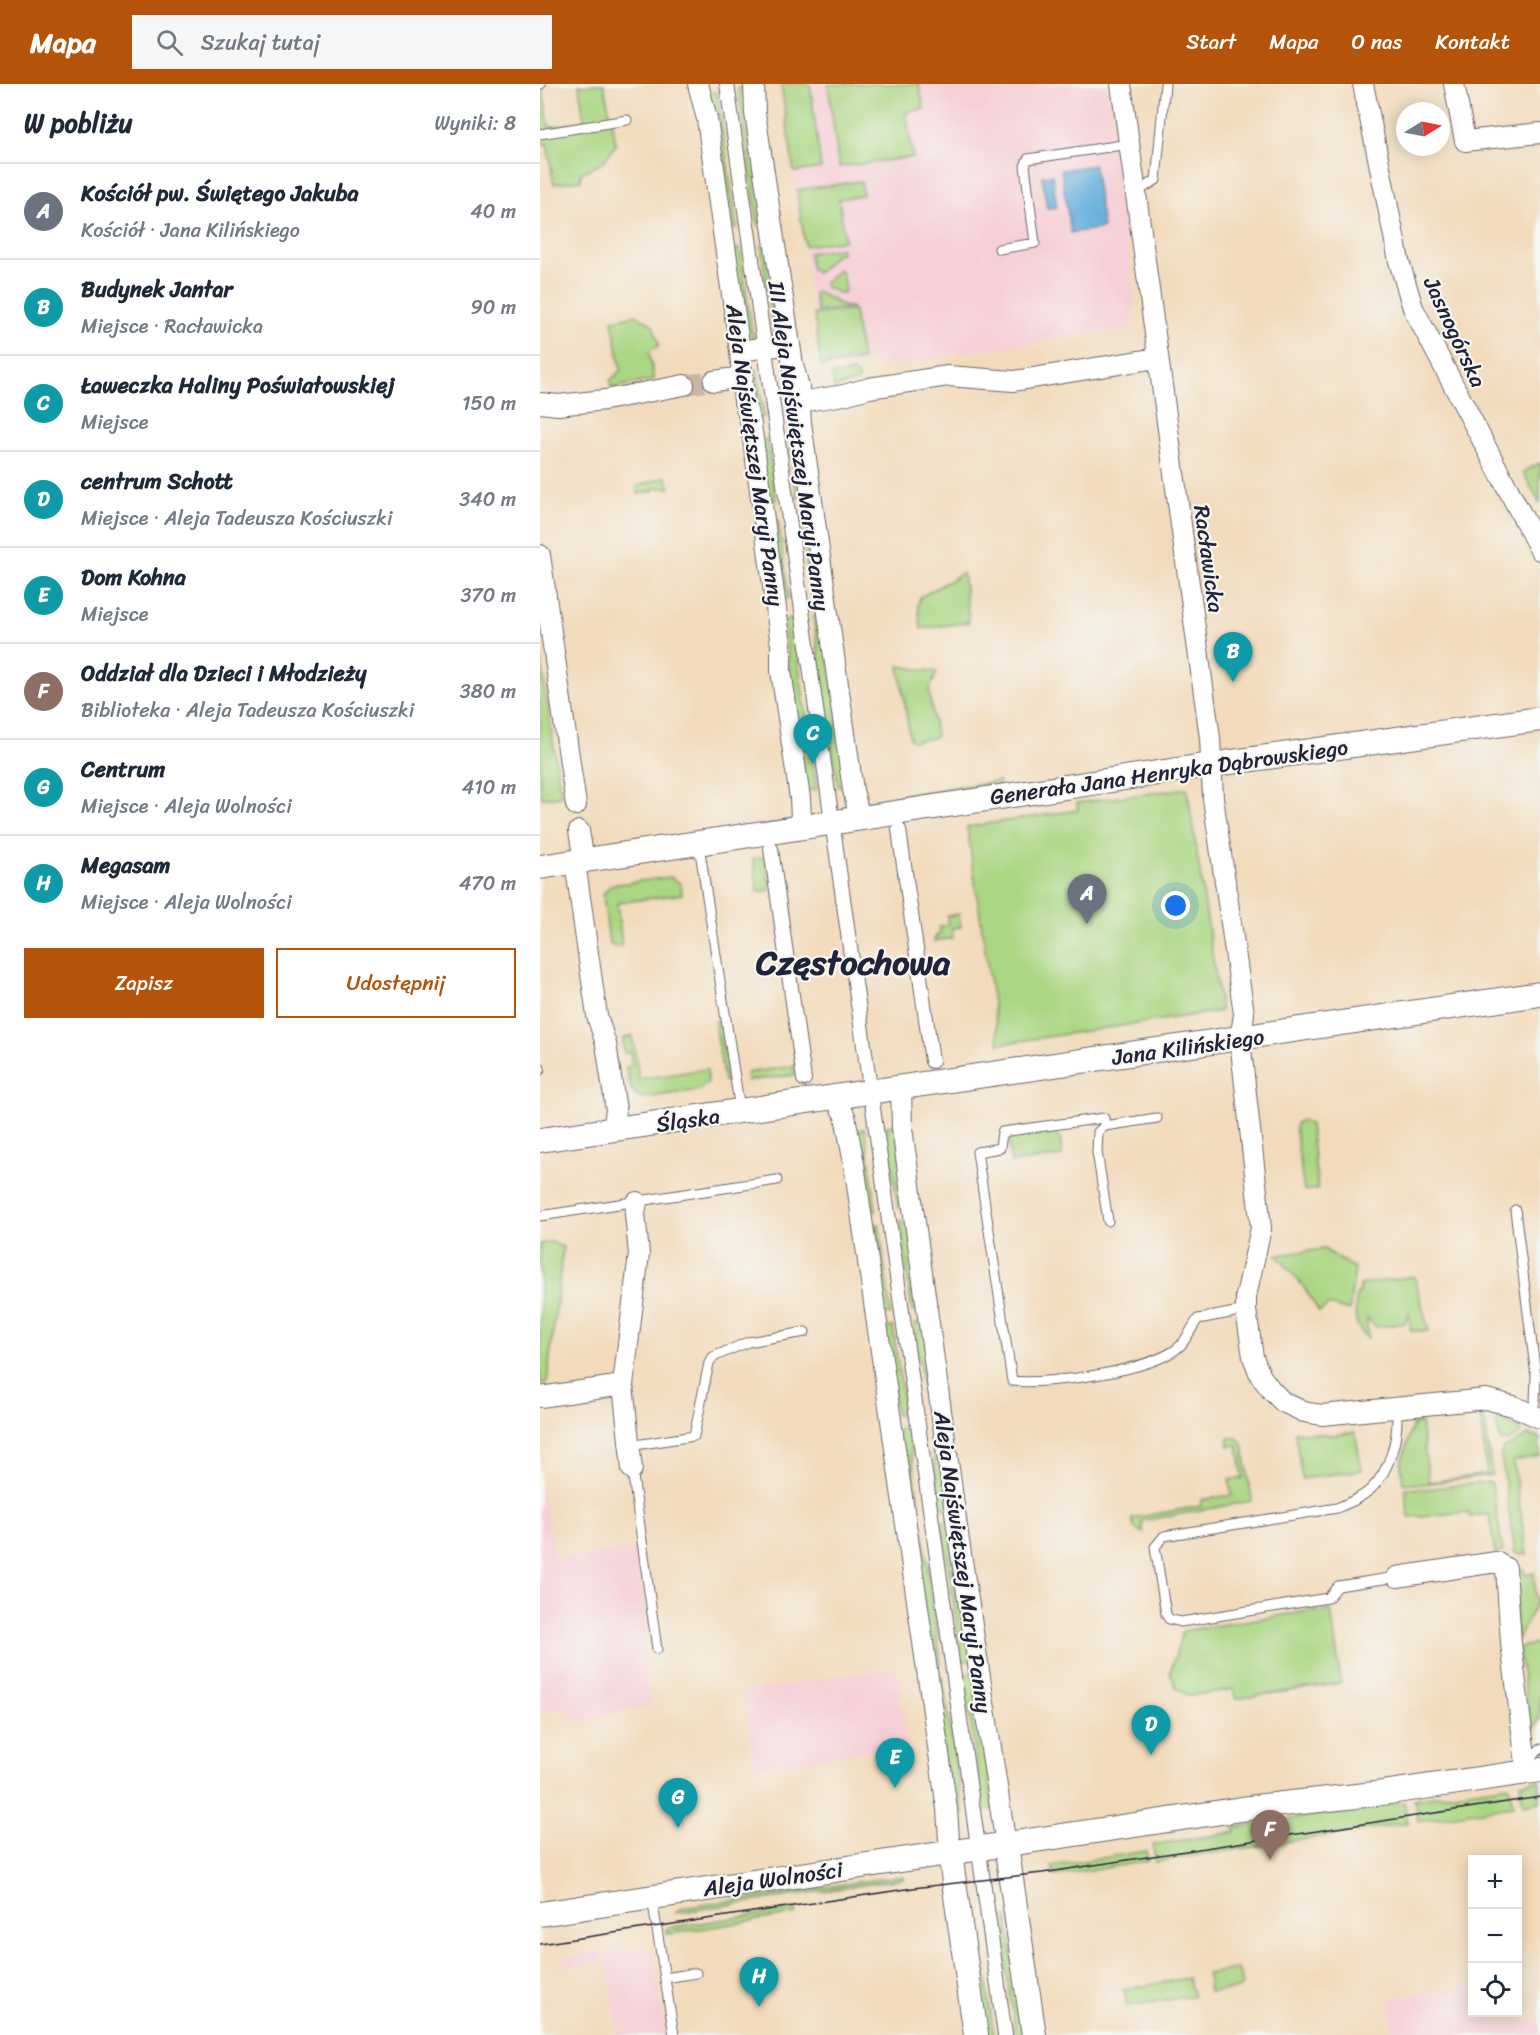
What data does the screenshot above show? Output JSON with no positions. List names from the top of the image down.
{
  "streets": {
    "street": [
      "Jasnogórska",
      "III Aleja Najświętszej Maryi Panny",
      "Aleja Najświętszej Maryi Panny",
      "Racławicka",
      "Generała Jana Henryka Dąbrowskiego",
      "Jana Kilińskiego",
      "Śląska",
      "Aleja Wolności"
    ]
  },
  "crossings": [
    ["III Aleja Najświętszej Maryi Panny", "Generała Jana Henryka Dąbrowskiego"],
    ["Aleja Najświętszej Maryi Panny", "Generała Jana Henryka Dąbrowskiego"],
    ["Aleja Najświętszej Maryi Panny", "Jana Kilińskiego"],
    ["Aleja Najświętszej Maryi Panny", "Aleja Wolności"],
    ["Racławicka", "Generała Jana Henryka Dąbrowskiego"],
    ["Racławicka", "Jana Kilińskiego"],
    ["Jana Kilińskiego", "Śląska"]
  ],
  "districts": ["Częstochowa"],
  "north": "right",
  "page": {
    "header": "Mapa",
    "search": "Szukaj tutaj",
    "nav": [
      "Start",
      "Mapa",
      "O nas",
      "Kontakt"
    ],
    "heading": ["W pobliżu", "Wyniki: 8"],
    "list": [
      {
        "mark": "A",
        "name": "Kościół pw. Świętego Jakuba",
        "note": "Kościół · Jana Kilińskiego",
        "value": "40 m"
      },
      {
        "mark": "B",
        "name": "Budynek Jantar",
        "note": "Miejsce · Racławicka",
        "value": "90 m"
      },
      {
        "mark": "C",
        "name": "Ławeczka Haliny Poświatowskiej",
        "note": "Miejsce",
        "value": "150 m"
      },
      {
        "mark": "D",
        "name": "centrum Schott",
        "note": "Miejsce · Aleja Tadeusza Kościuszki",
        "value": "340 m"
      },
      {
        "mark": "E",
        "name": "Dom Kohna",
        "note": "Miejsce",
        "value": "370 m"
      },
      {
        "mark": "F",
        "name": "Oddział dla Dzieci i Młodzieży",
        "note": "Biblioteka · Aleja Tadeusza Kościuszki",
        "value": "380 m"
      },
      {
        "mark": "G",
        "name": "Centrum",
        "note": "Miejsce · Aleja Wolności",
        "value": "410 m"
      },
      {
        "mark": "H",
        "name": "Megasam",
        "note": "Miejsce · Aleja Wolności",
        "value": "470 m"
      }
    ],
    "pins": [
      "B",
      "C",
      "A",
      "D",
      "E",
      "G",
      "F",
      "H"
    ],
    "buttons": ["Zapisz", "Udostępnij"],
    "map_buttons": ["+", "−"]
  }
}
